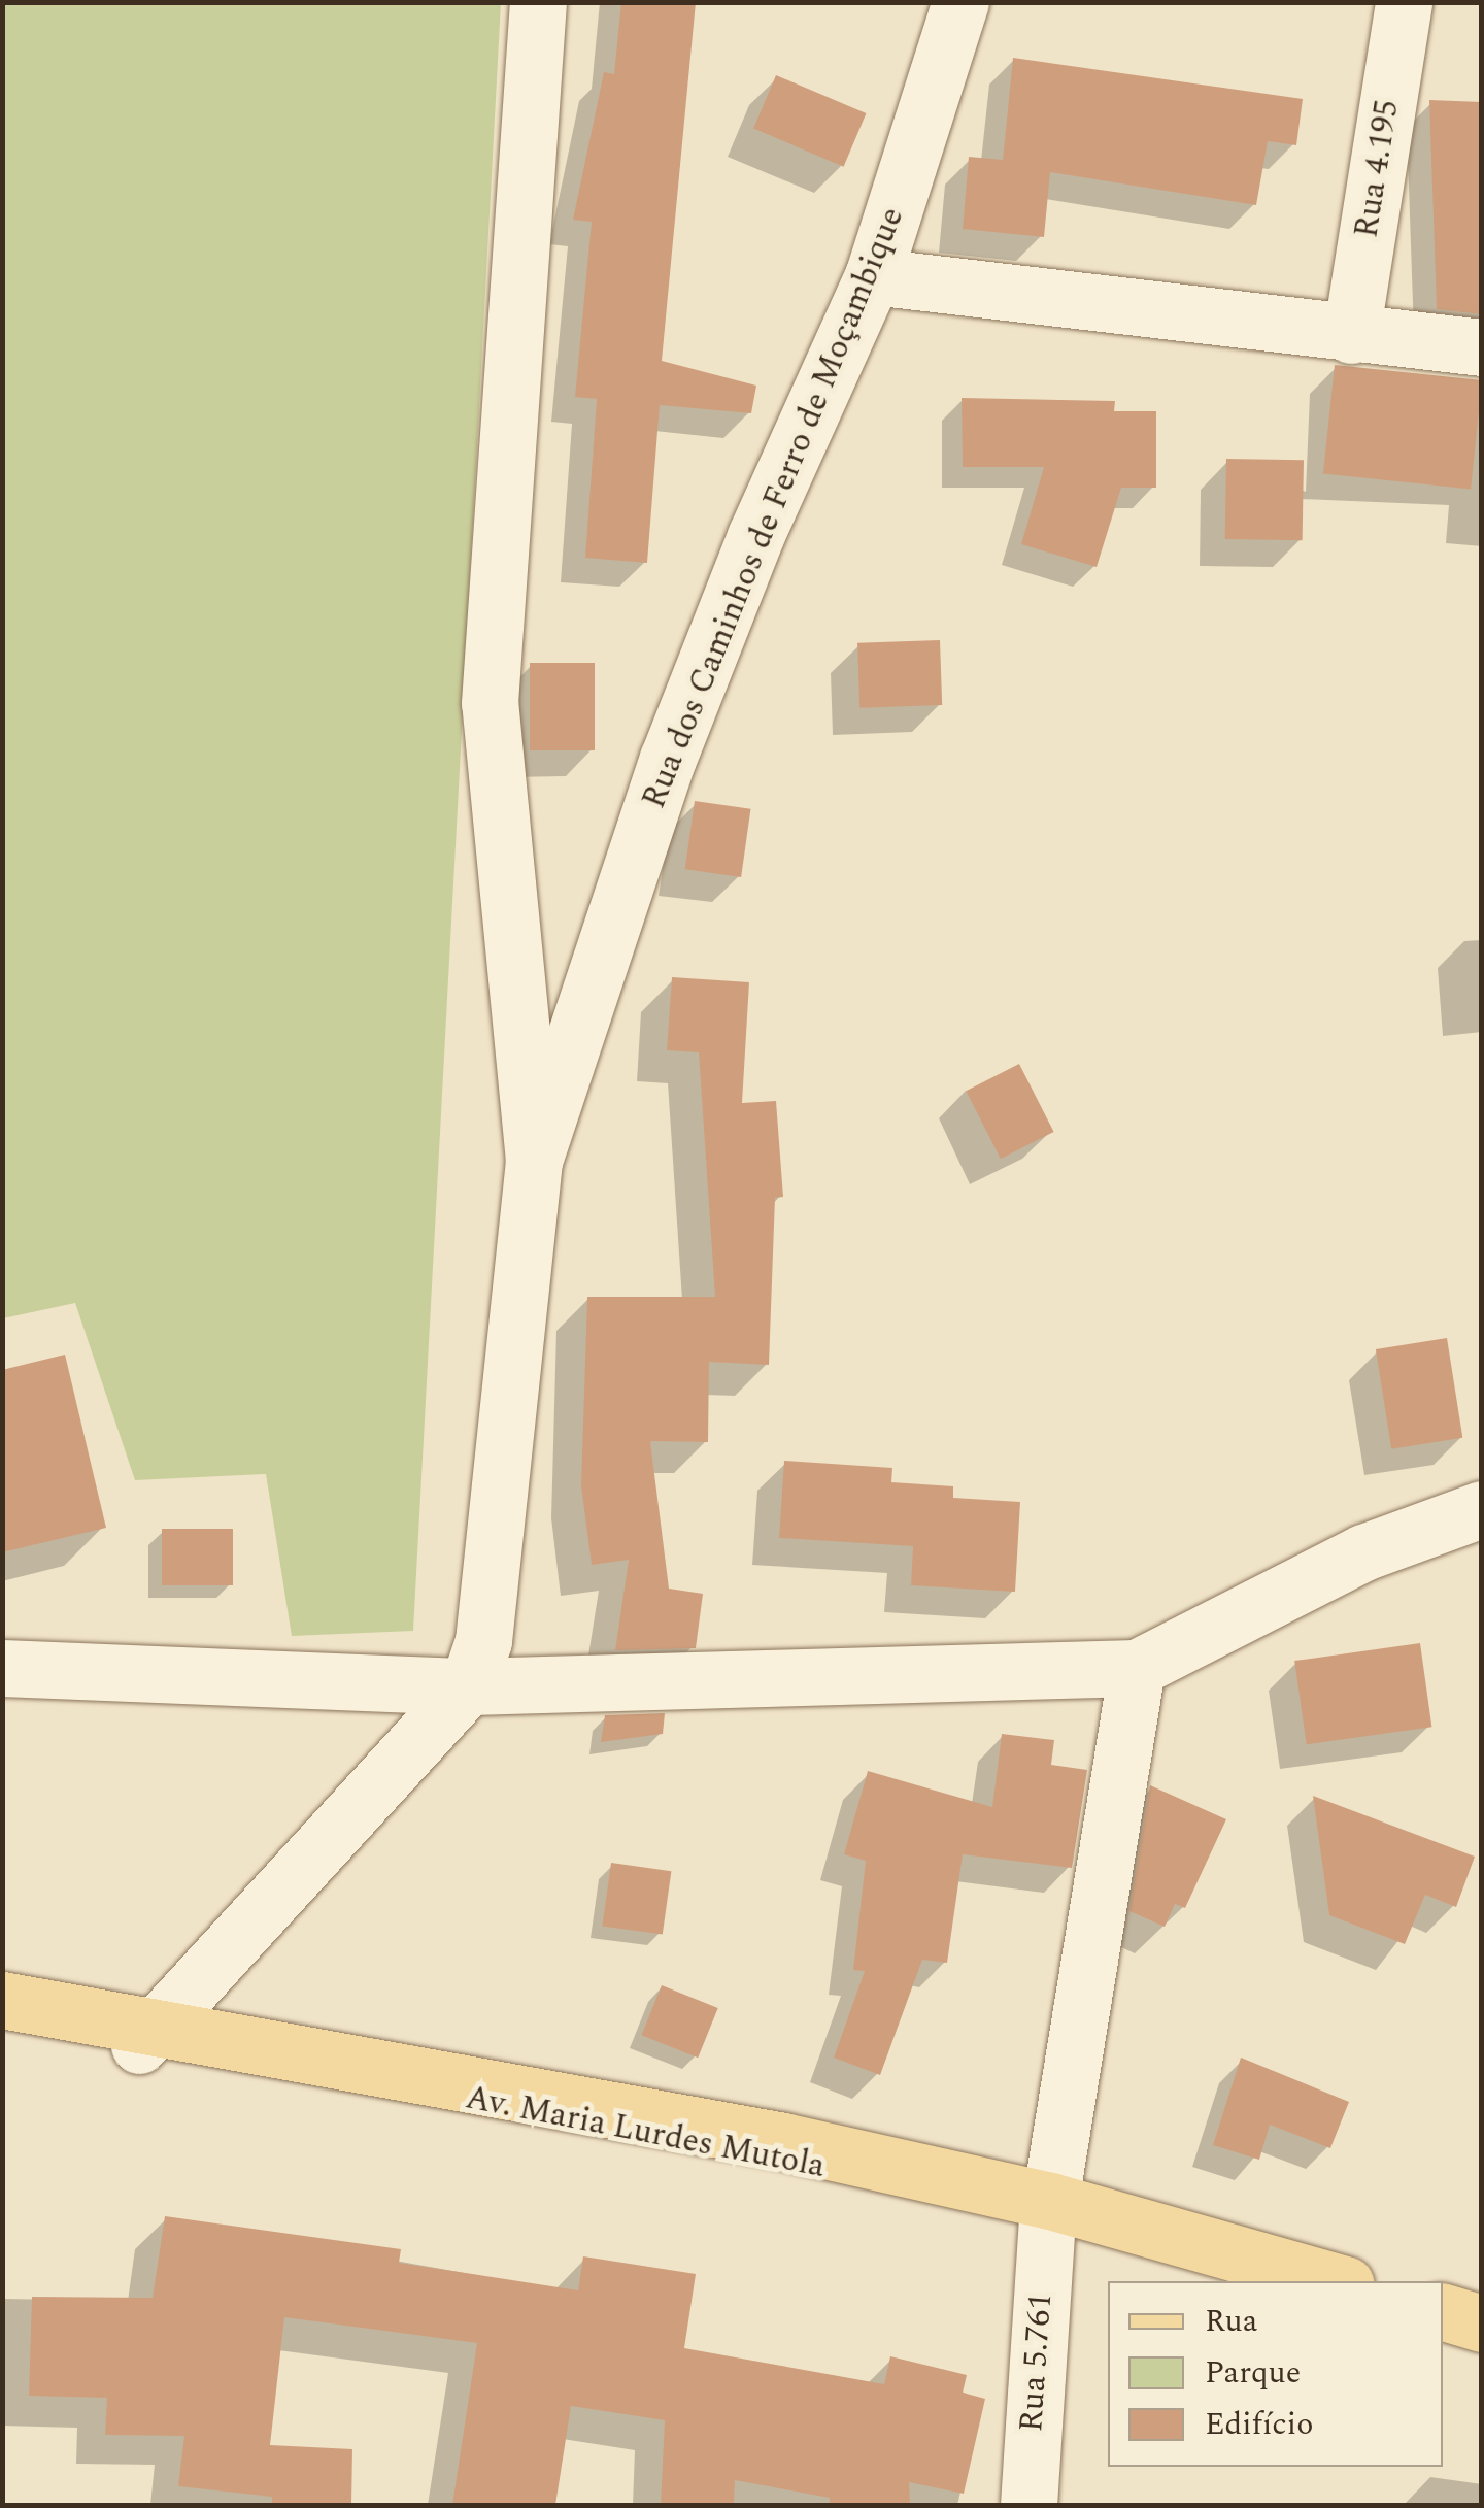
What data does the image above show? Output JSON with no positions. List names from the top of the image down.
{
  "streets": {
    "street": [
      "Rua 4.195",
      "Rua dos Caminhos de Ferro de Moçambique",
      "Av. Maria Lurdes Mutola",
      "Rua 5.761"
    ]
  },
  "crossings": [
    ["Rua dos Caminhos de Ferro de Moçambique", "Av. Maria Lurdes Mutola"],
    ["Av. Maria Lurdes Mutola", "Rua 5.761"]
  ],
  "legend": ["Rua", "Parque", "Edifício"]
}
